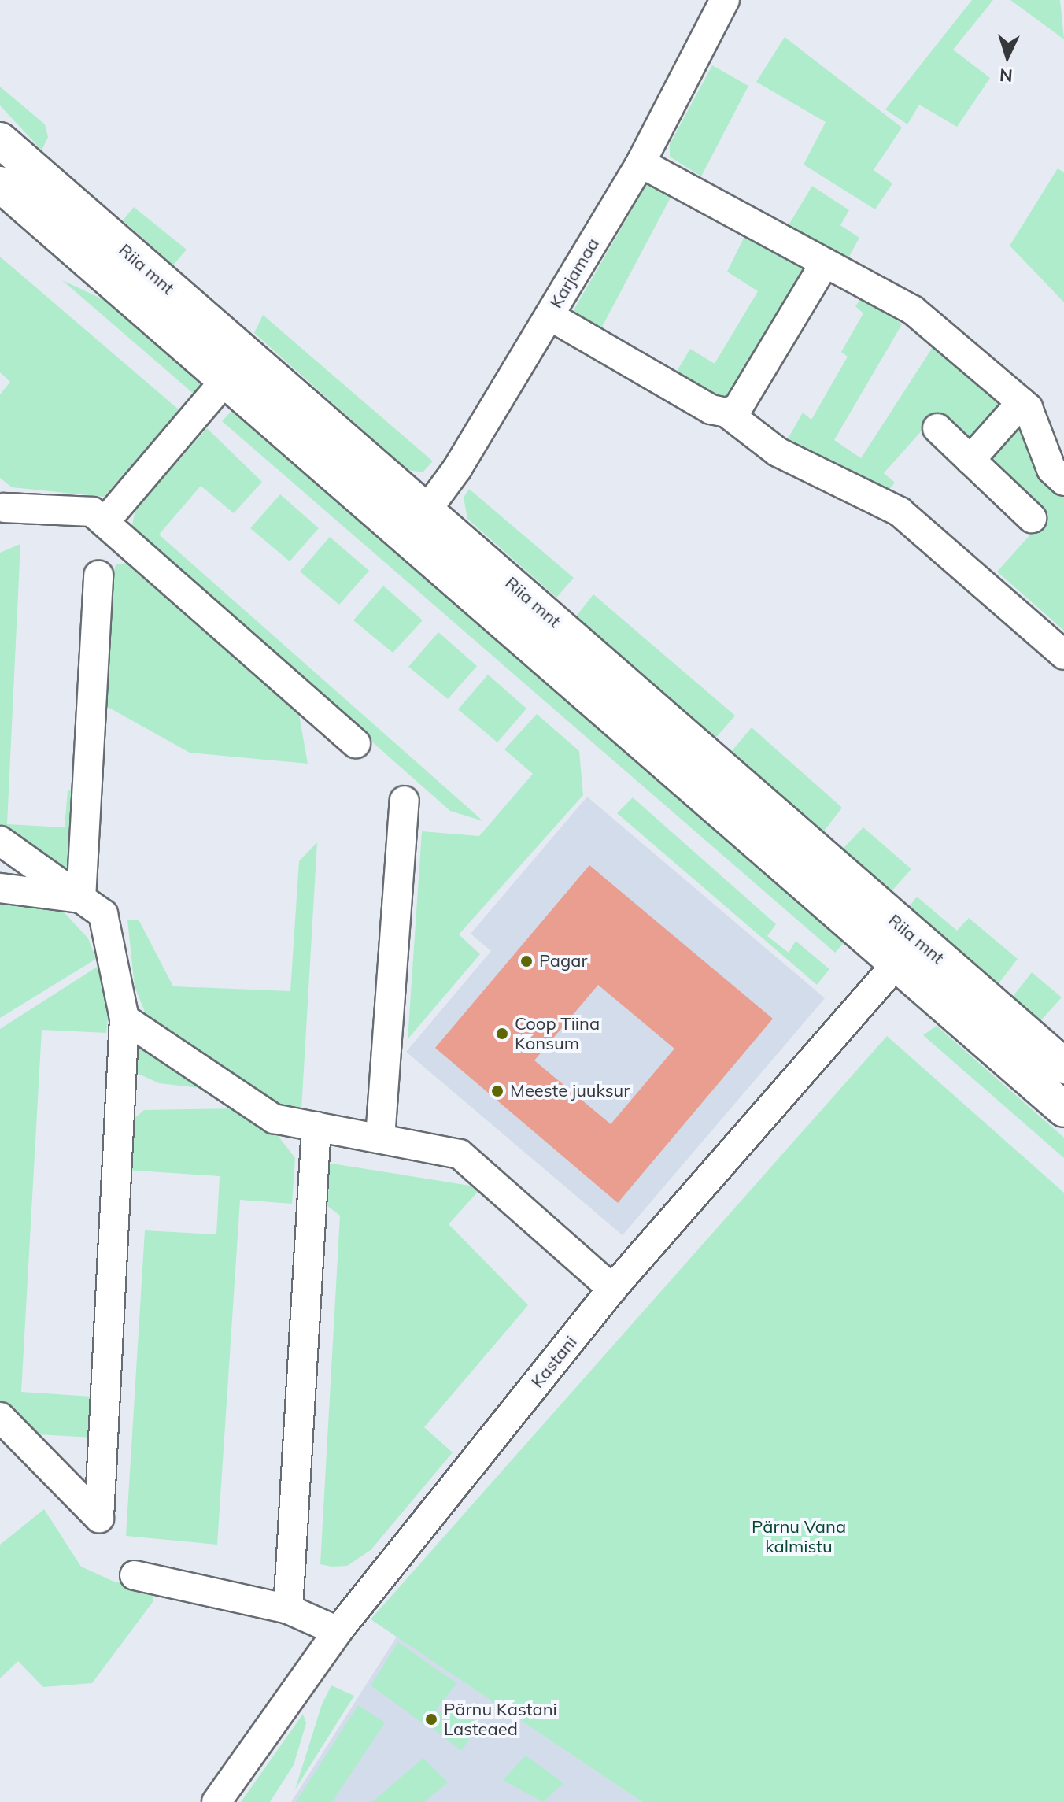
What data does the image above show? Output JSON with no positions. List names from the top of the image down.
{
  "streets": {
    "main road": ["Riia mnt"],
    "street": ["Karjamaa", "Kastani"]
  },
  "crossings": [
    ["Riia mnt", "Karjamaa"],
    ["Riia mnt", "Kastani"]
  ],
  "parks": ["Pärnu Vana kalmistu"],
  "places": [
    "Pagar",
    "Coop Tiina Konsum",
    "Meeste juuksur",
    "Pärnu Kastani Lasteaed"
  ],
  "north": "bottom"
}
